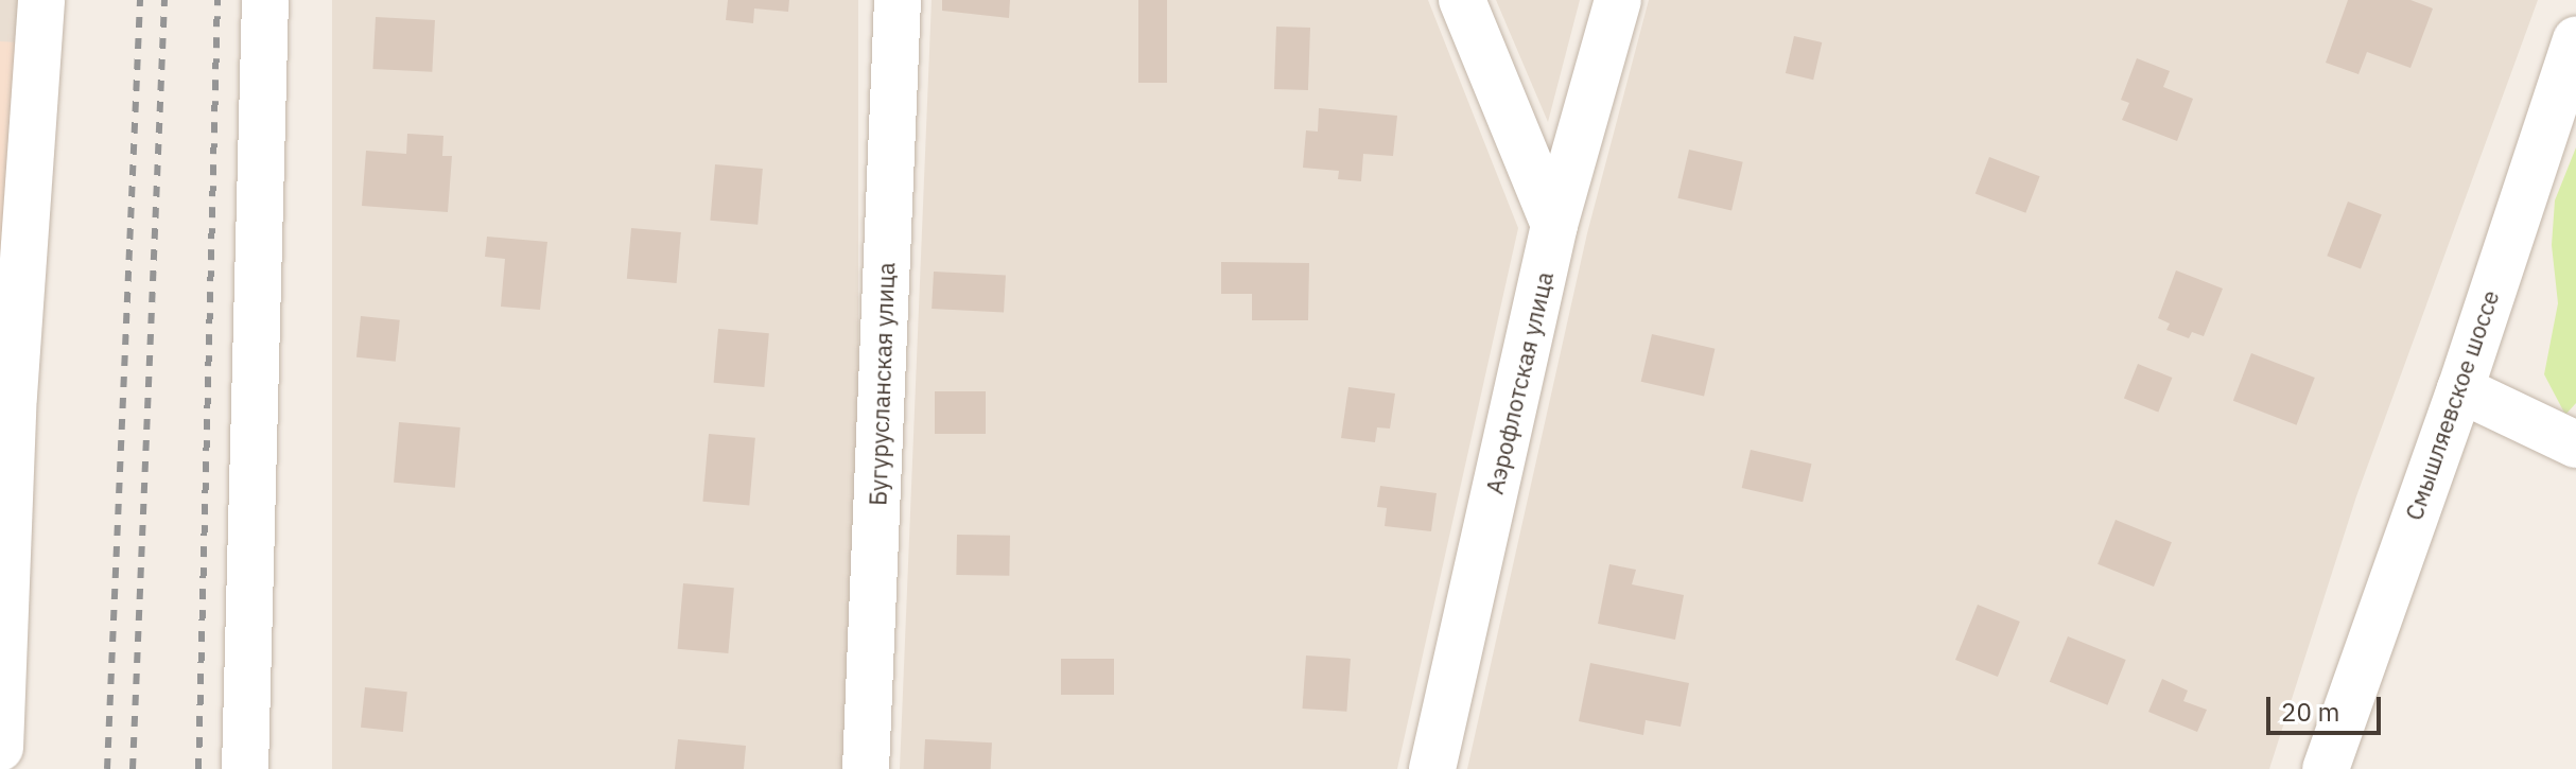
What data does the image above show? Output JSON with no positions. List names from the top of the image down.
{
  "streets": {
    "street": ["Аэрофлотская улица", "Бугурусланская улица", "Смышляевское шоссе"]
  },
  "scale_bar": "20 m"
}
